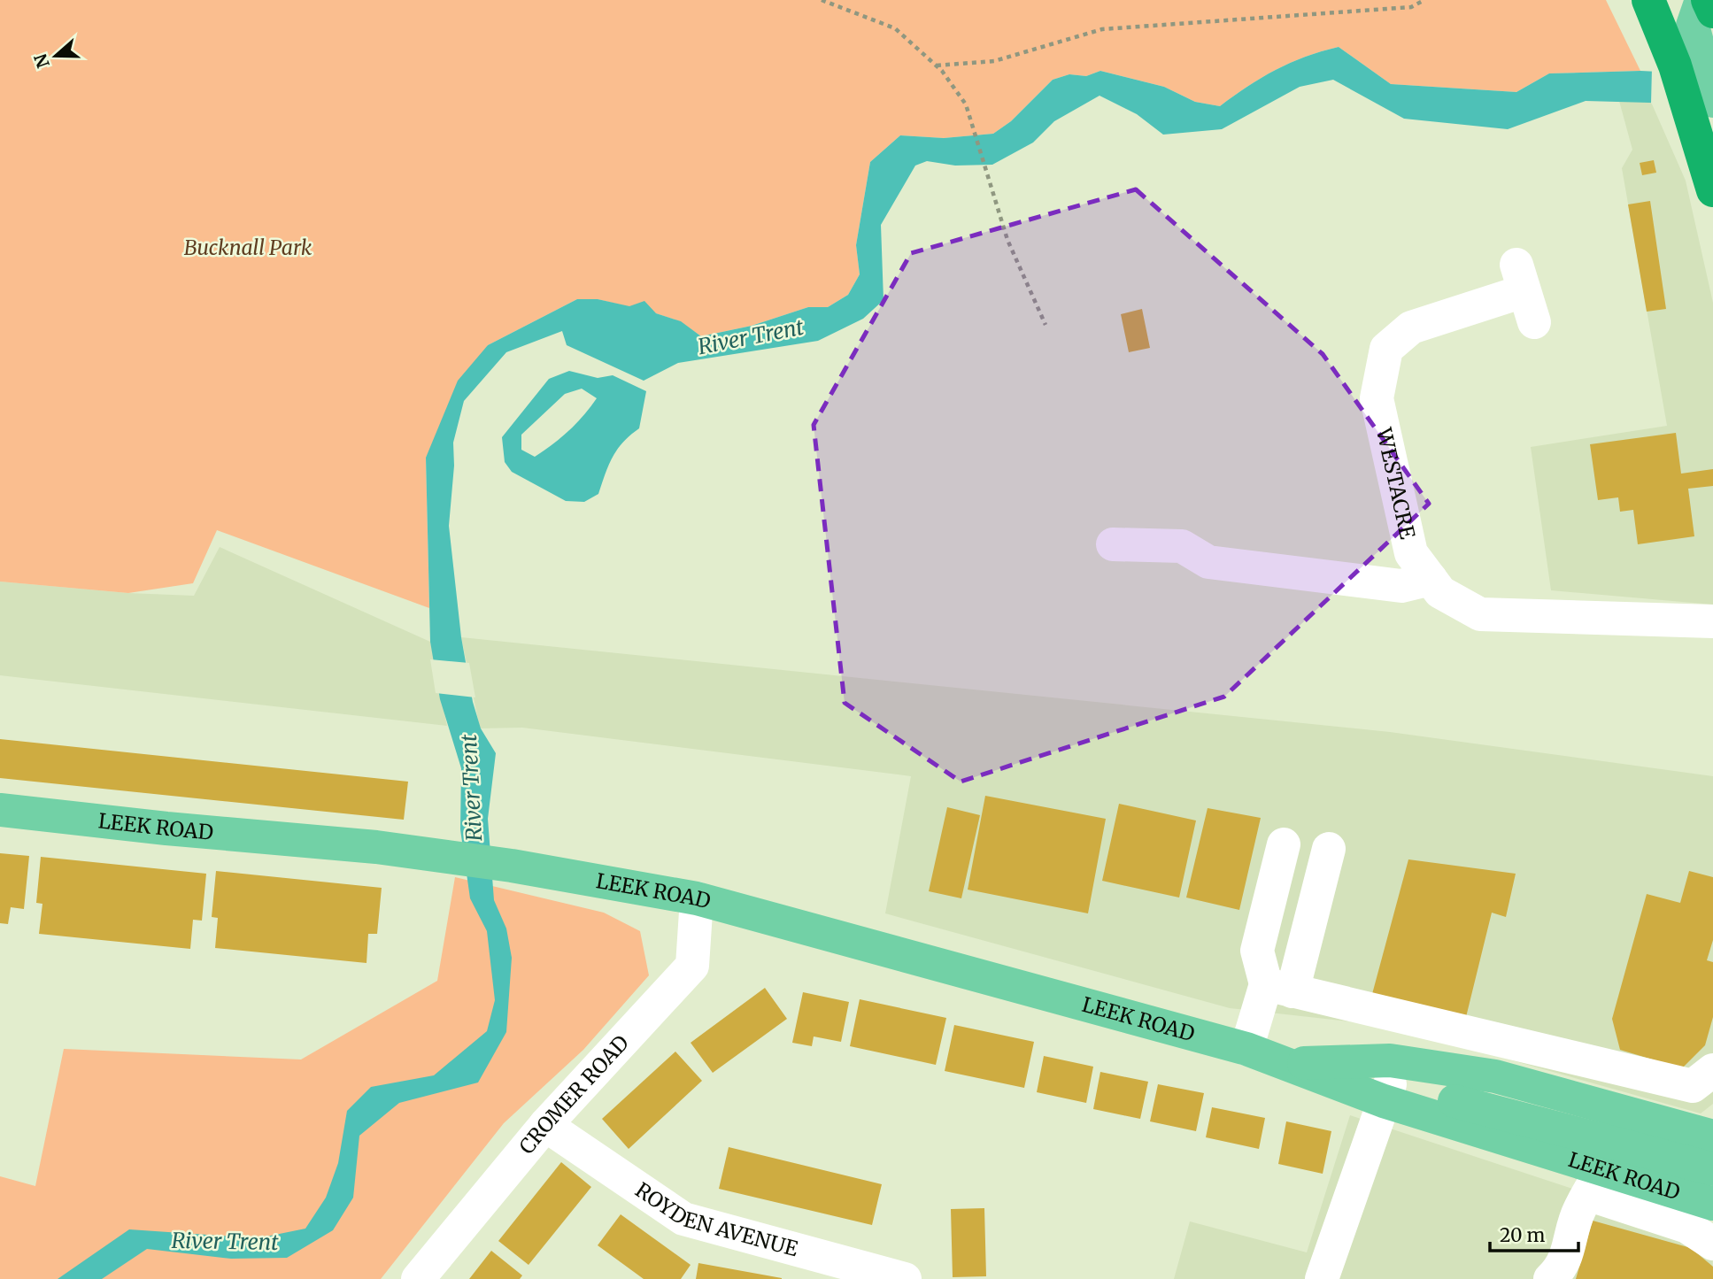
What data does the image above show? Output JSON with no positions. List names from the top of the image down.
{
  "streets": {
    "main road": ["LEEK ROAD"],
    "street": ["WESTACRE", "CROMER ROAD", "ROYDEN AVENUE"]
  },
  "crossings": [
    ["LEEK ROAD", "CROMER ROAD"],
    ["CROMER ROAD", "ROYDEN AVENUE"]
  ],
  "water": ["River Trent"],
  "parks": ["Bucknall Park"],
  "scale_bar": "20 m",
  "north": "left"
}
